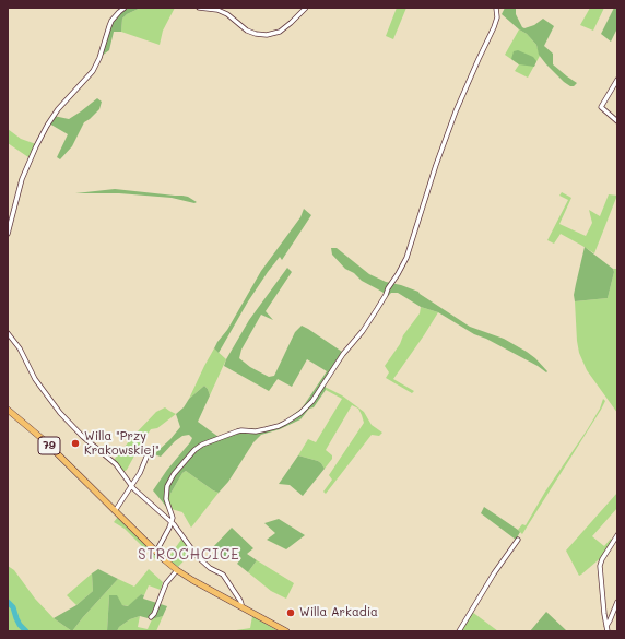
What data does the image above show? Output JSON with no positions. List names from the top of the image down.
{
  "streets": {
    "main road": ["79"]
  },
  "districts": ["STROCHCICE"],
  "places": ["Willa \"Przy Krakowskiej\"", "Willa Arkadia"]
}
